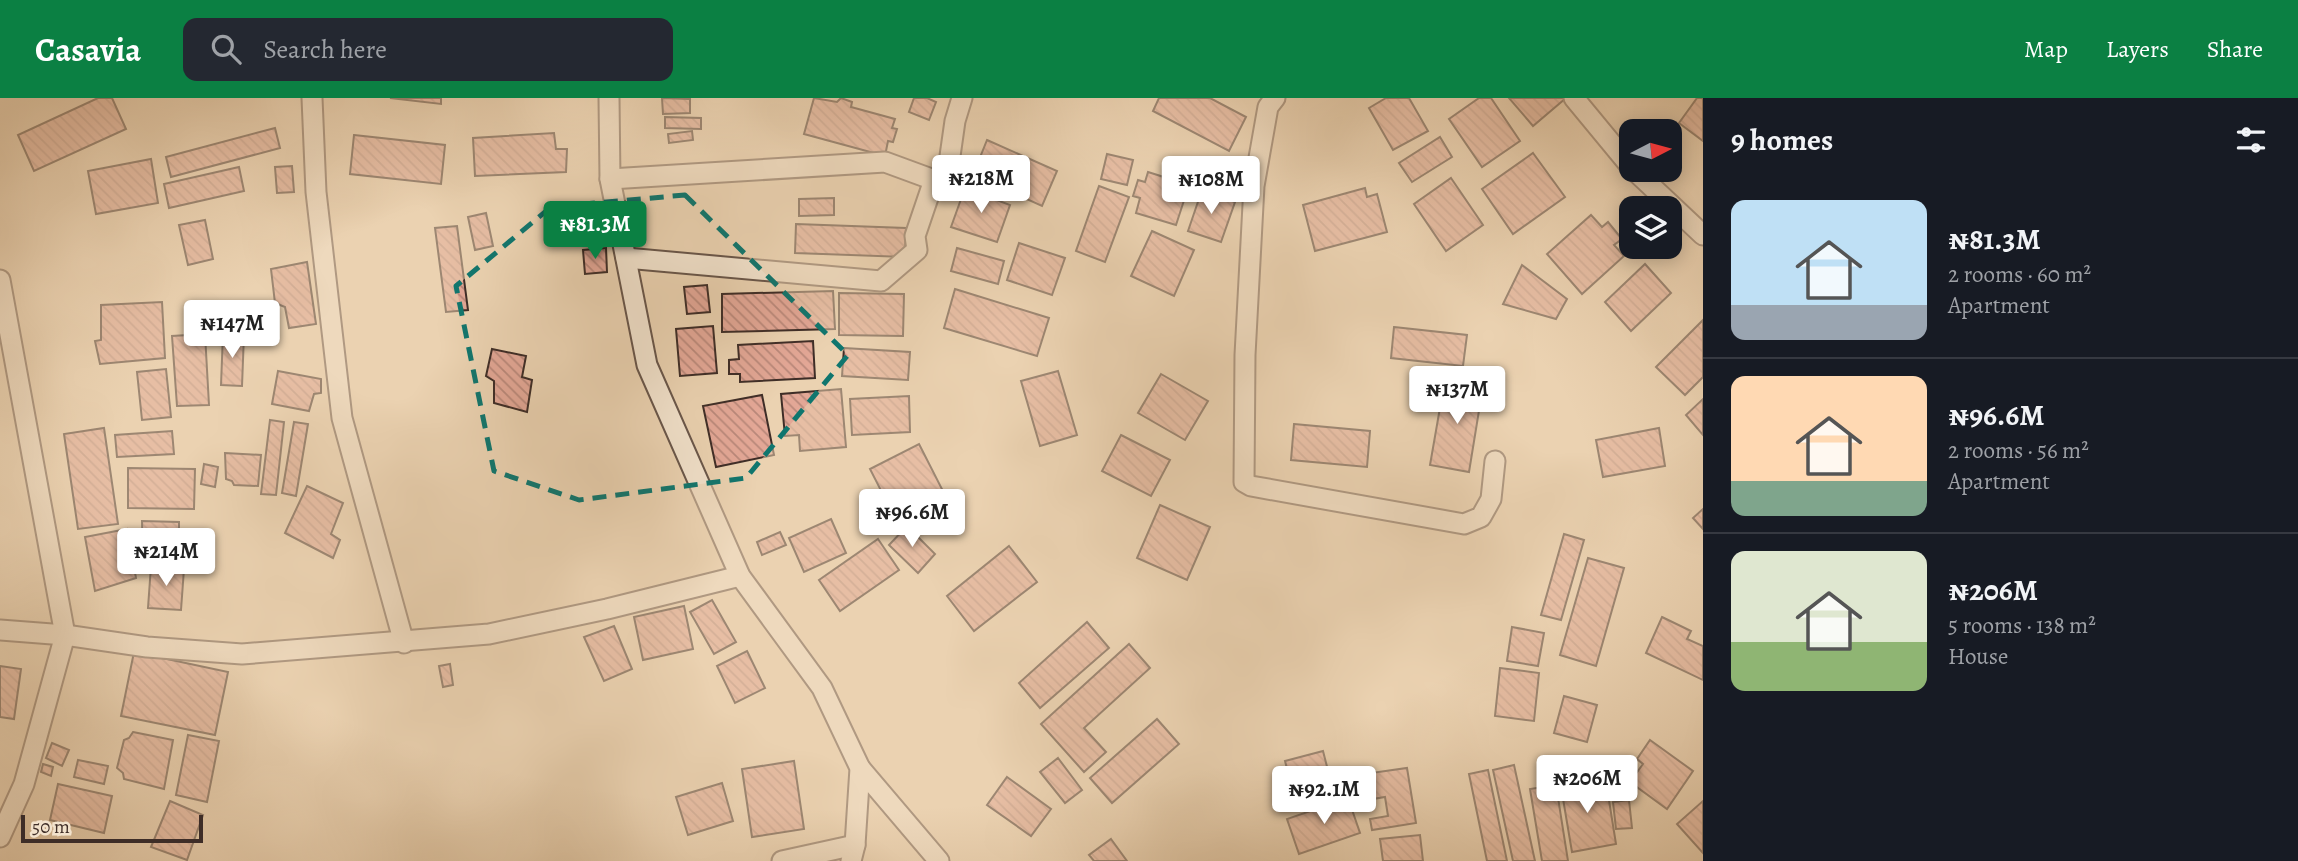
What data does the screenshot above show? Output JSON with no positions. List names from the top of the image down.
{
  "scale_bar": "50 m",
  "north": "right",
  "page": {
    "header": "Casavia",
    "search": "Search here",
    "nav": ["Map", "Layers", "Share"],
    "heading": "9 homes",
    "price": [
      "₦218M",
      "₦108M",
      "₦81.3M",
      "₦147M",
      "₦137M",
      "₦96.6M",
      "₦214M",
      "₦206M",
      "₦92.1M"
    ],
    "list": [
      {
        "name": "₦81.3M",
        "note": "2 rooms · 60 m² · Apartment"
      },
      {
        "name": "₦96.6M",
        "note": "2 rooms · 56 m² · Apartment"
      },
      {
        "name": "₦206M",
        "note": "5 rooms · 138 m² · House"
      }
    ],
    "scale": "50 m"
  }
}
